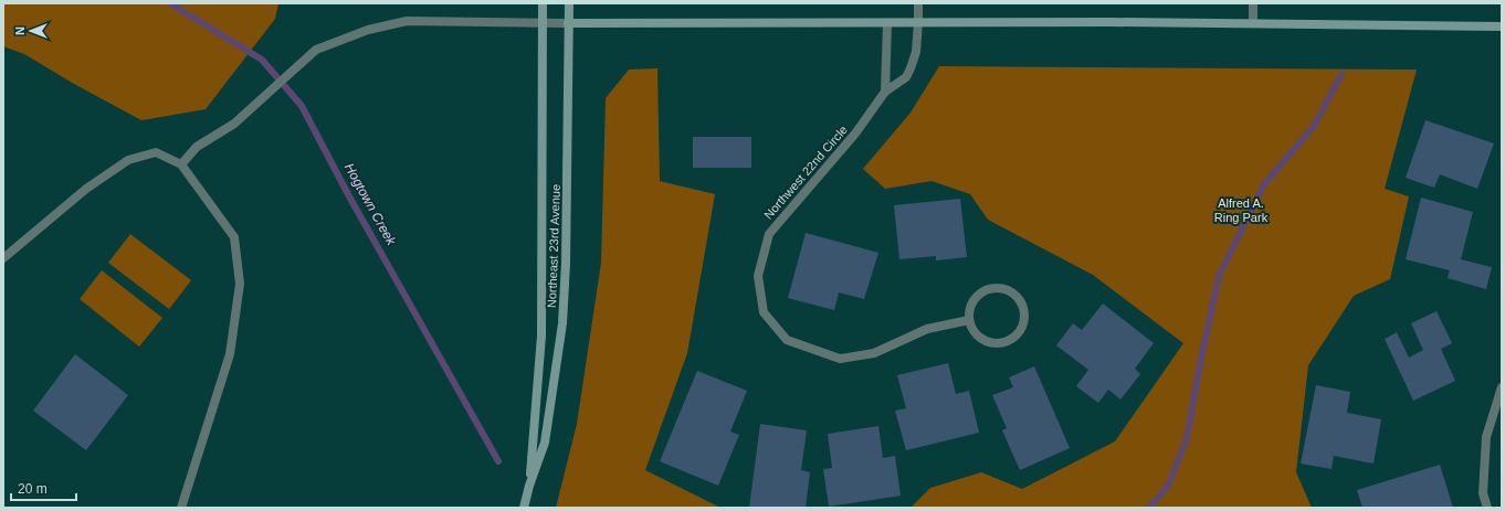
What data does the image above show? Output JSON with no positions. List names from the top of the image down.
{
  "streets": {
    "street": ["Northwest 22nd Circle", "Northeast 23rd Avenue"]
  },
  "water": ["Hogtown Creek"],
  "parks": ["Alfred A. Ring Park"],
  "scale_bar": "20 m",
  "north": "left"
}
